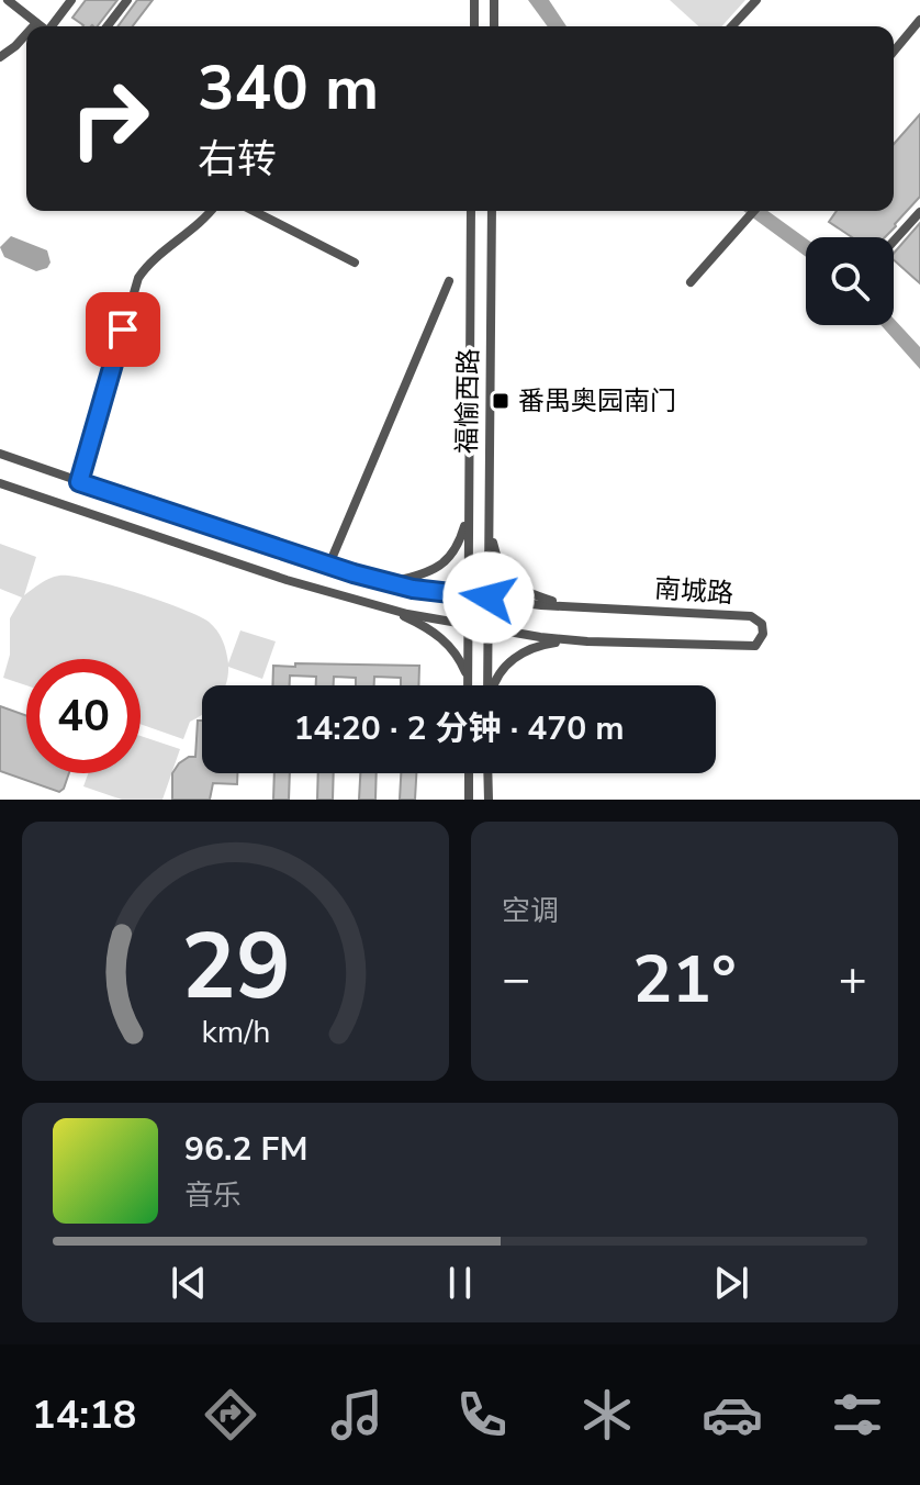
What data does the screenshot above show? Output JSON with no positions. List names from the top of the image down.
{
  "streets": {
    "street": ["福愉西路", "南城路"]
  },
  "crossings": [
    ["福愉西路", "南城路"]
  ],
  "places": {
    "transit": ["番禺奥园南门"]
  },
  "page": {
    "turn": ["340 m", "右转"],
    "limit": "40",
    "trip": "14:20 · 2 分钟 · 470 m",
    "tile": "空调",
    "heat": ["−", "21°", "+"],
    "song": ["96.2 FM", "音乐"],
    "tabs": "14:18",
    "gauge": ["29", "km/h"]
  }
}
